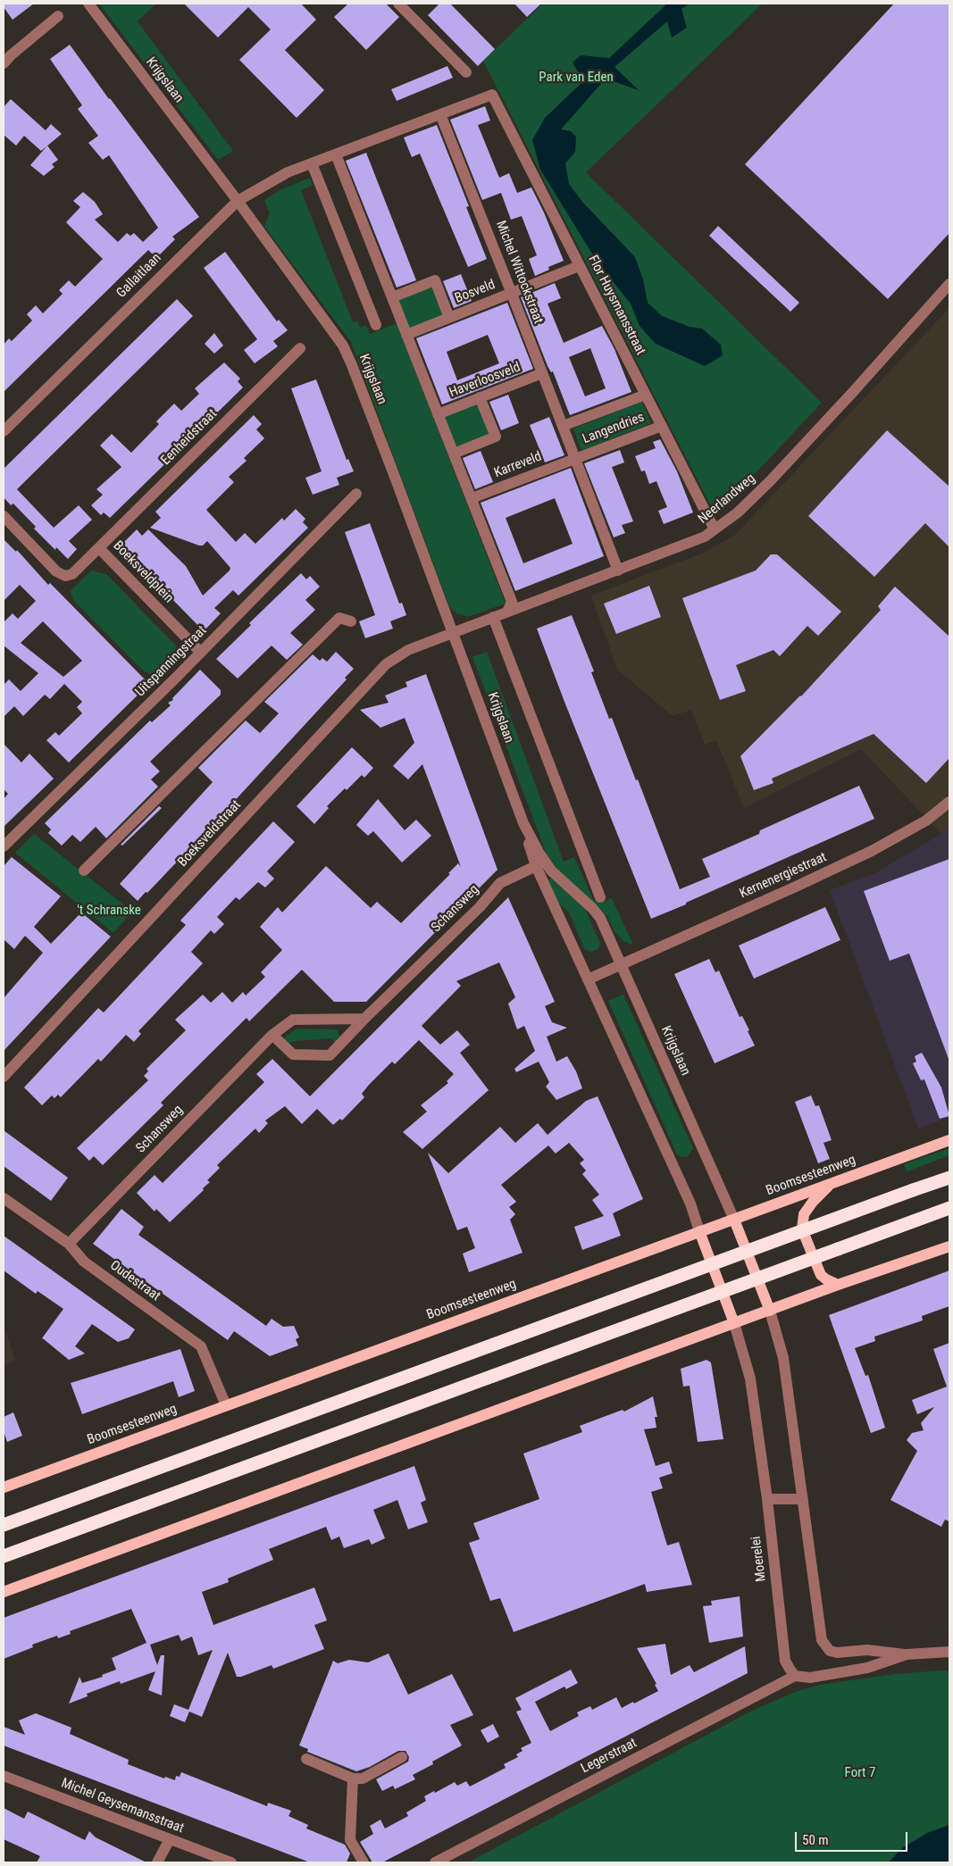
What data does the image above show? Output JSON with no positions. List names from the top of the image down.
{
  "streets": {
    "main road": ["Krijgslaan", "Boomsesteenweg"],
    "street": [
      "Michel Wittockstraat",
      "Gallaitlaan",
      "Bosveld",
      "Flor Huysmansstraat",
      "Haverloosveld",
      "Langendries",
      "Eenheidstraat",
      "Karreveld",
      "Neerlandweg",
      "Boeksveldplein",
      "Uitspanningstraat",
      "Boeksveldstraat",
      "Kernenergiestraat",
      "Schansweg",
      "Oudestraat",
      "Moerelei",
      "Legerstraat",
      "Michel Geysemansstraat"
    ]
  },
  "crossings": [
    ["Krijgslaan", "Gallaitlaan"],
    ["Krijgslaan", "Neerlandweg"],
    ["Krijgslaan", "Boeksveldstraat"],
    ["Krijgslaan", "Kernenergiestraat"],
    ["Krijgslaan", "Schansweg"],
    ["Krijgslaan", "Boomsesteenweg"],
    ["Krijgslaan", "Moerelei"],
    ["Michel Wittockstraat", "Bosveld"],
    ["Michel Wittockstraat", "Flor Huysmansstraat"],
    ["Michel Wittockstraat", "Haverloosveld"],
    ["Michel Wittockstraat", "Langendries"],
    ["Michel Wittockstraat", "Karreveld"],
    ["Michel Wittockstraat", "Neerlandweg"],
    ["Bosveld", "Flor Huysmansstraat"],
    ["Flor Huysmansstraat", "Langendries"],
    ["Flor Huysmansstraat", "Neerlandweg"],
    ["Langendries", "Karreveld"],
    ["Eenheidstraat", "Boeksveldplein"],
    ["Neerlandweg", "Boeksveldstraat"],
    ["Boeksveldplein", "Uitspanningstraat"],
    ["Schansweg", "Oudestraat"],
    ["Boomsesteenweg", "Oudestraat"],
    ["Moerelei", "Legerstraat"]
  ],
  "parks": ["Park van Eden", "'t Schranske", "Fort 7"],
  "scale_bar": "50 m"
}
